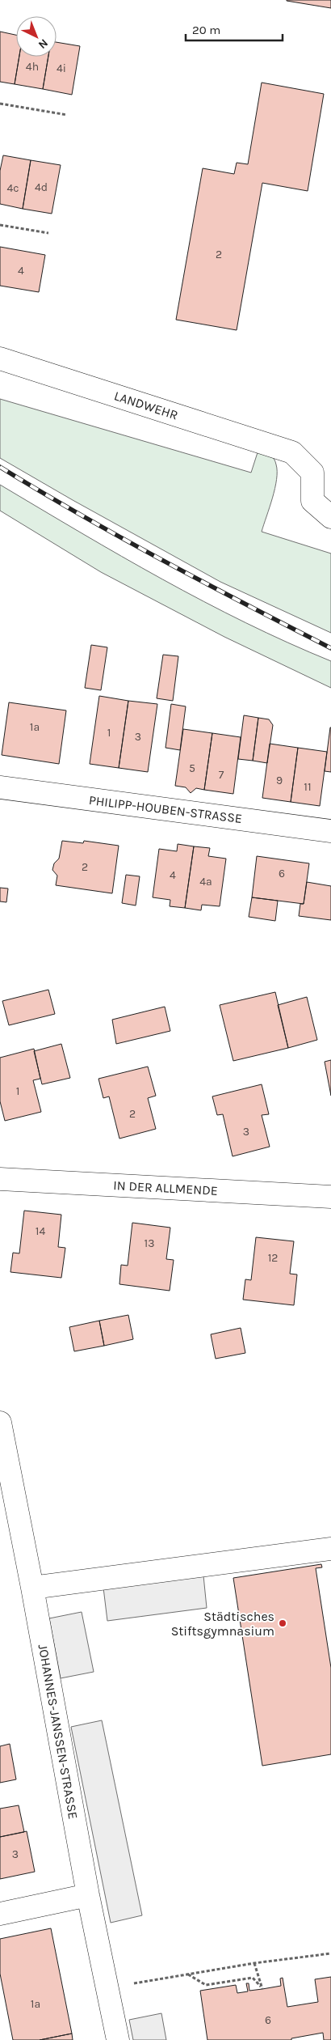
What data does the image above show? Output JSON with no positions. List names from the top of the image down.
{
  "streets": {
    "street": [
      "LANDWEHR",
      "PHILIPP-HOUBEN-STRASSE",
      "IN DER ALLMENDE",
      "JOHANNES-JANSSEN-STRASSE"
    ]
  },
  "places": ["Städtisches Stiftsgymnasium"],
  "house_numbers": [
    "4h",
    "4i",
    "4d",
    "4c",
    "2",
    "4",
    "1a",
    "1",
    "3",
    "5",
    "7",
    "9",
    "11",
    "2",
    "6",
    "4",
    "4a",
    "1",
    "2",
    "3",
    "14",
    "13",
    "12",
    "3",
    "1a",
    "6"
  ],
  "scale_bar": "20 m",
  "north": "bottom right"
}
